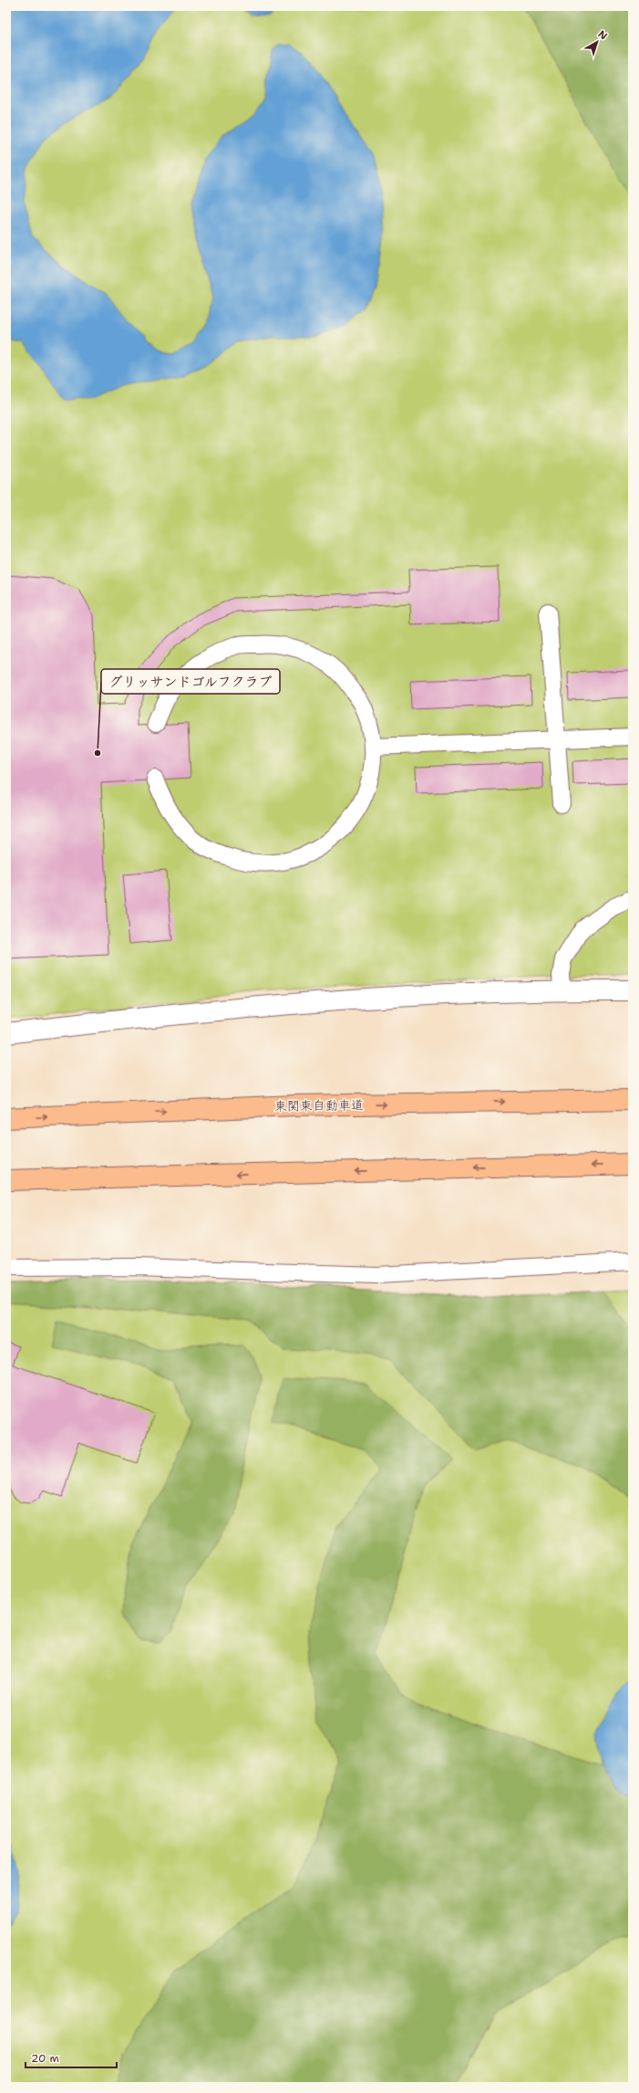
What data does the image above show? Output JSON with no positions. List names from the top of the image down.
{
  "streets": {
    "highway": ["東関東自動車道"]
  },
  "places": ["グリッサンドゴルフクラブ"],
  "scale_bar": "20 m",
  "north": "top right"
}
